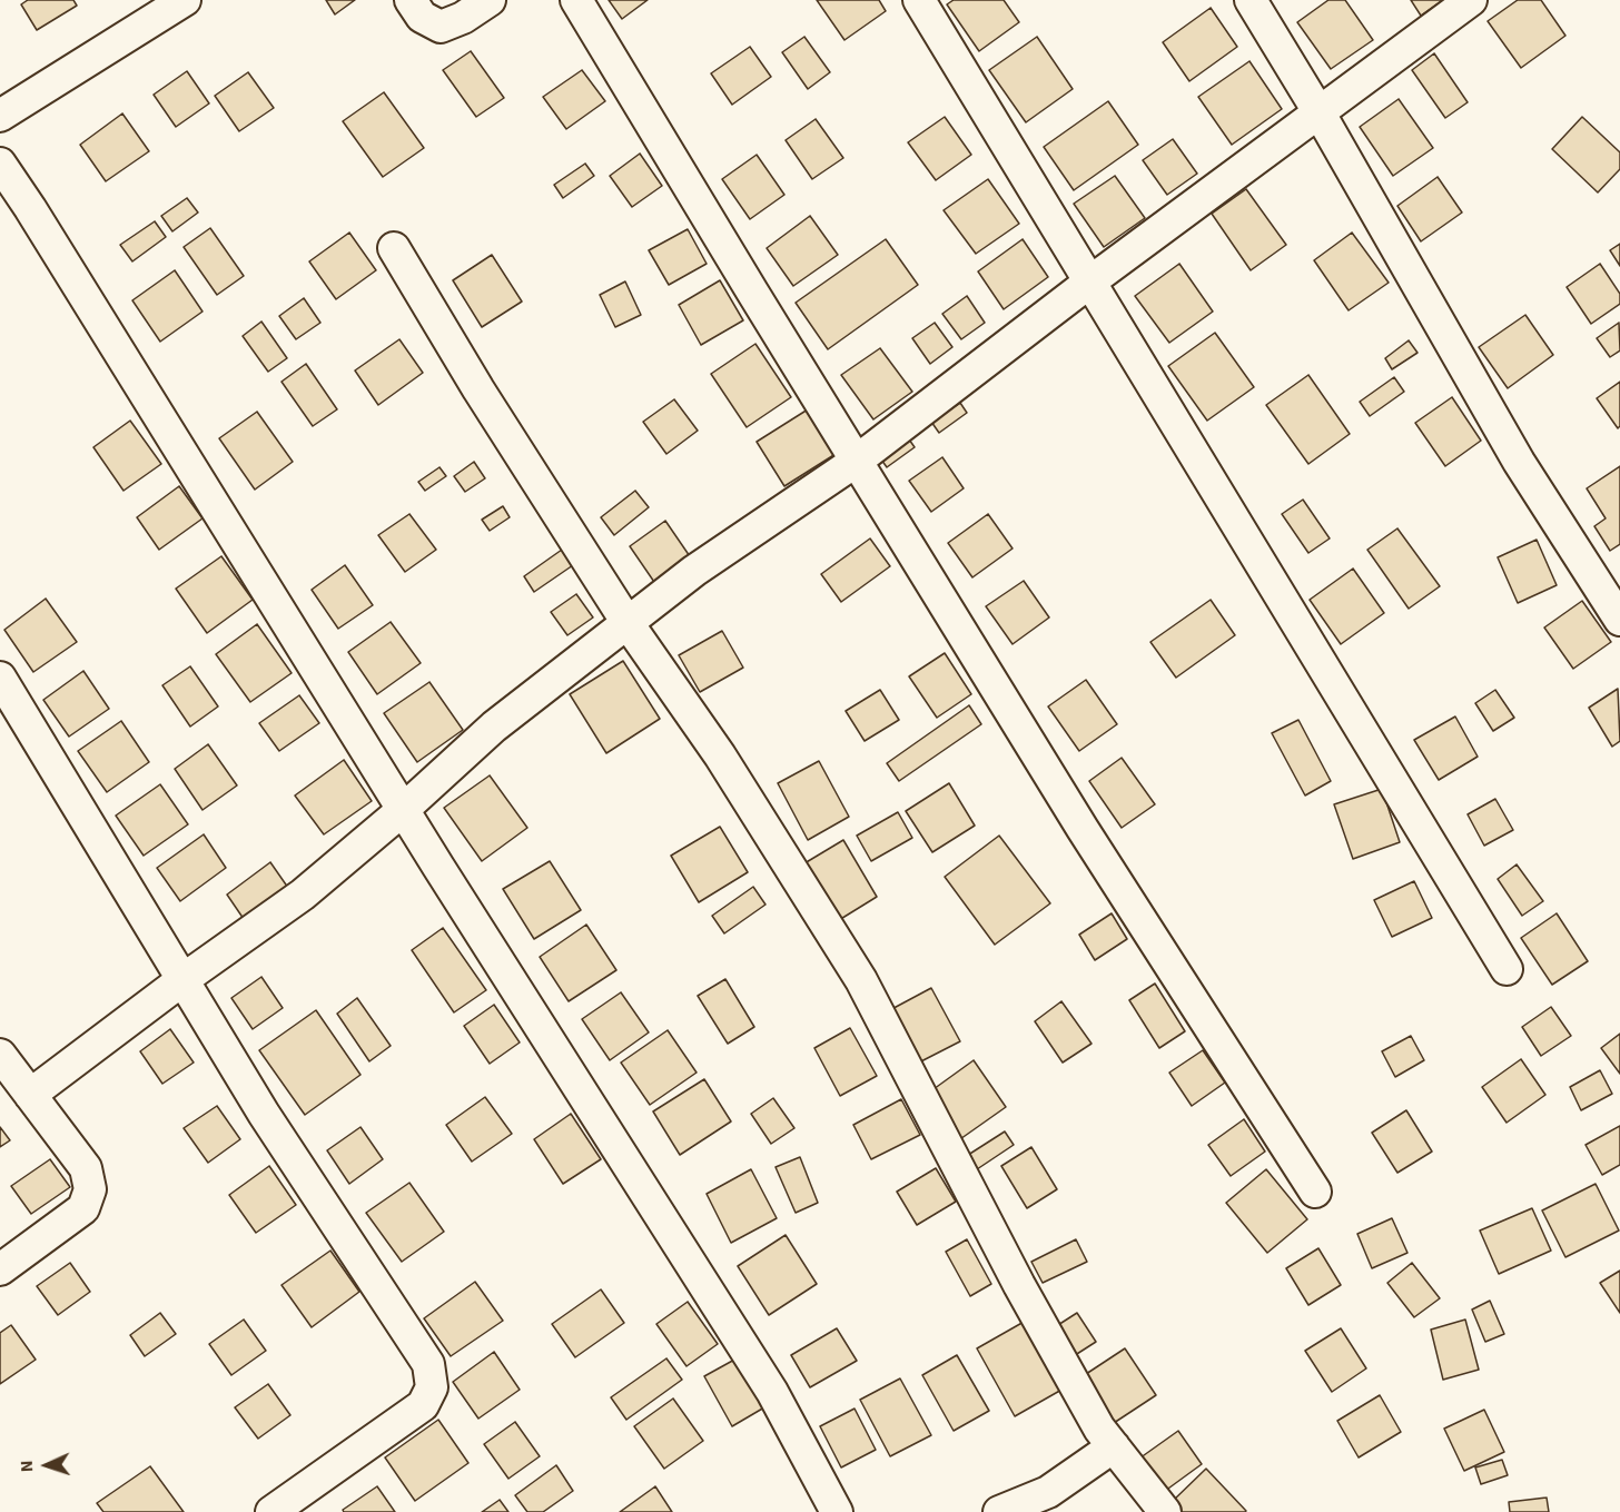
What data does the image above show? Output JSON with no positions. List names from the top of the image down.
{
  "north": "left"
}
